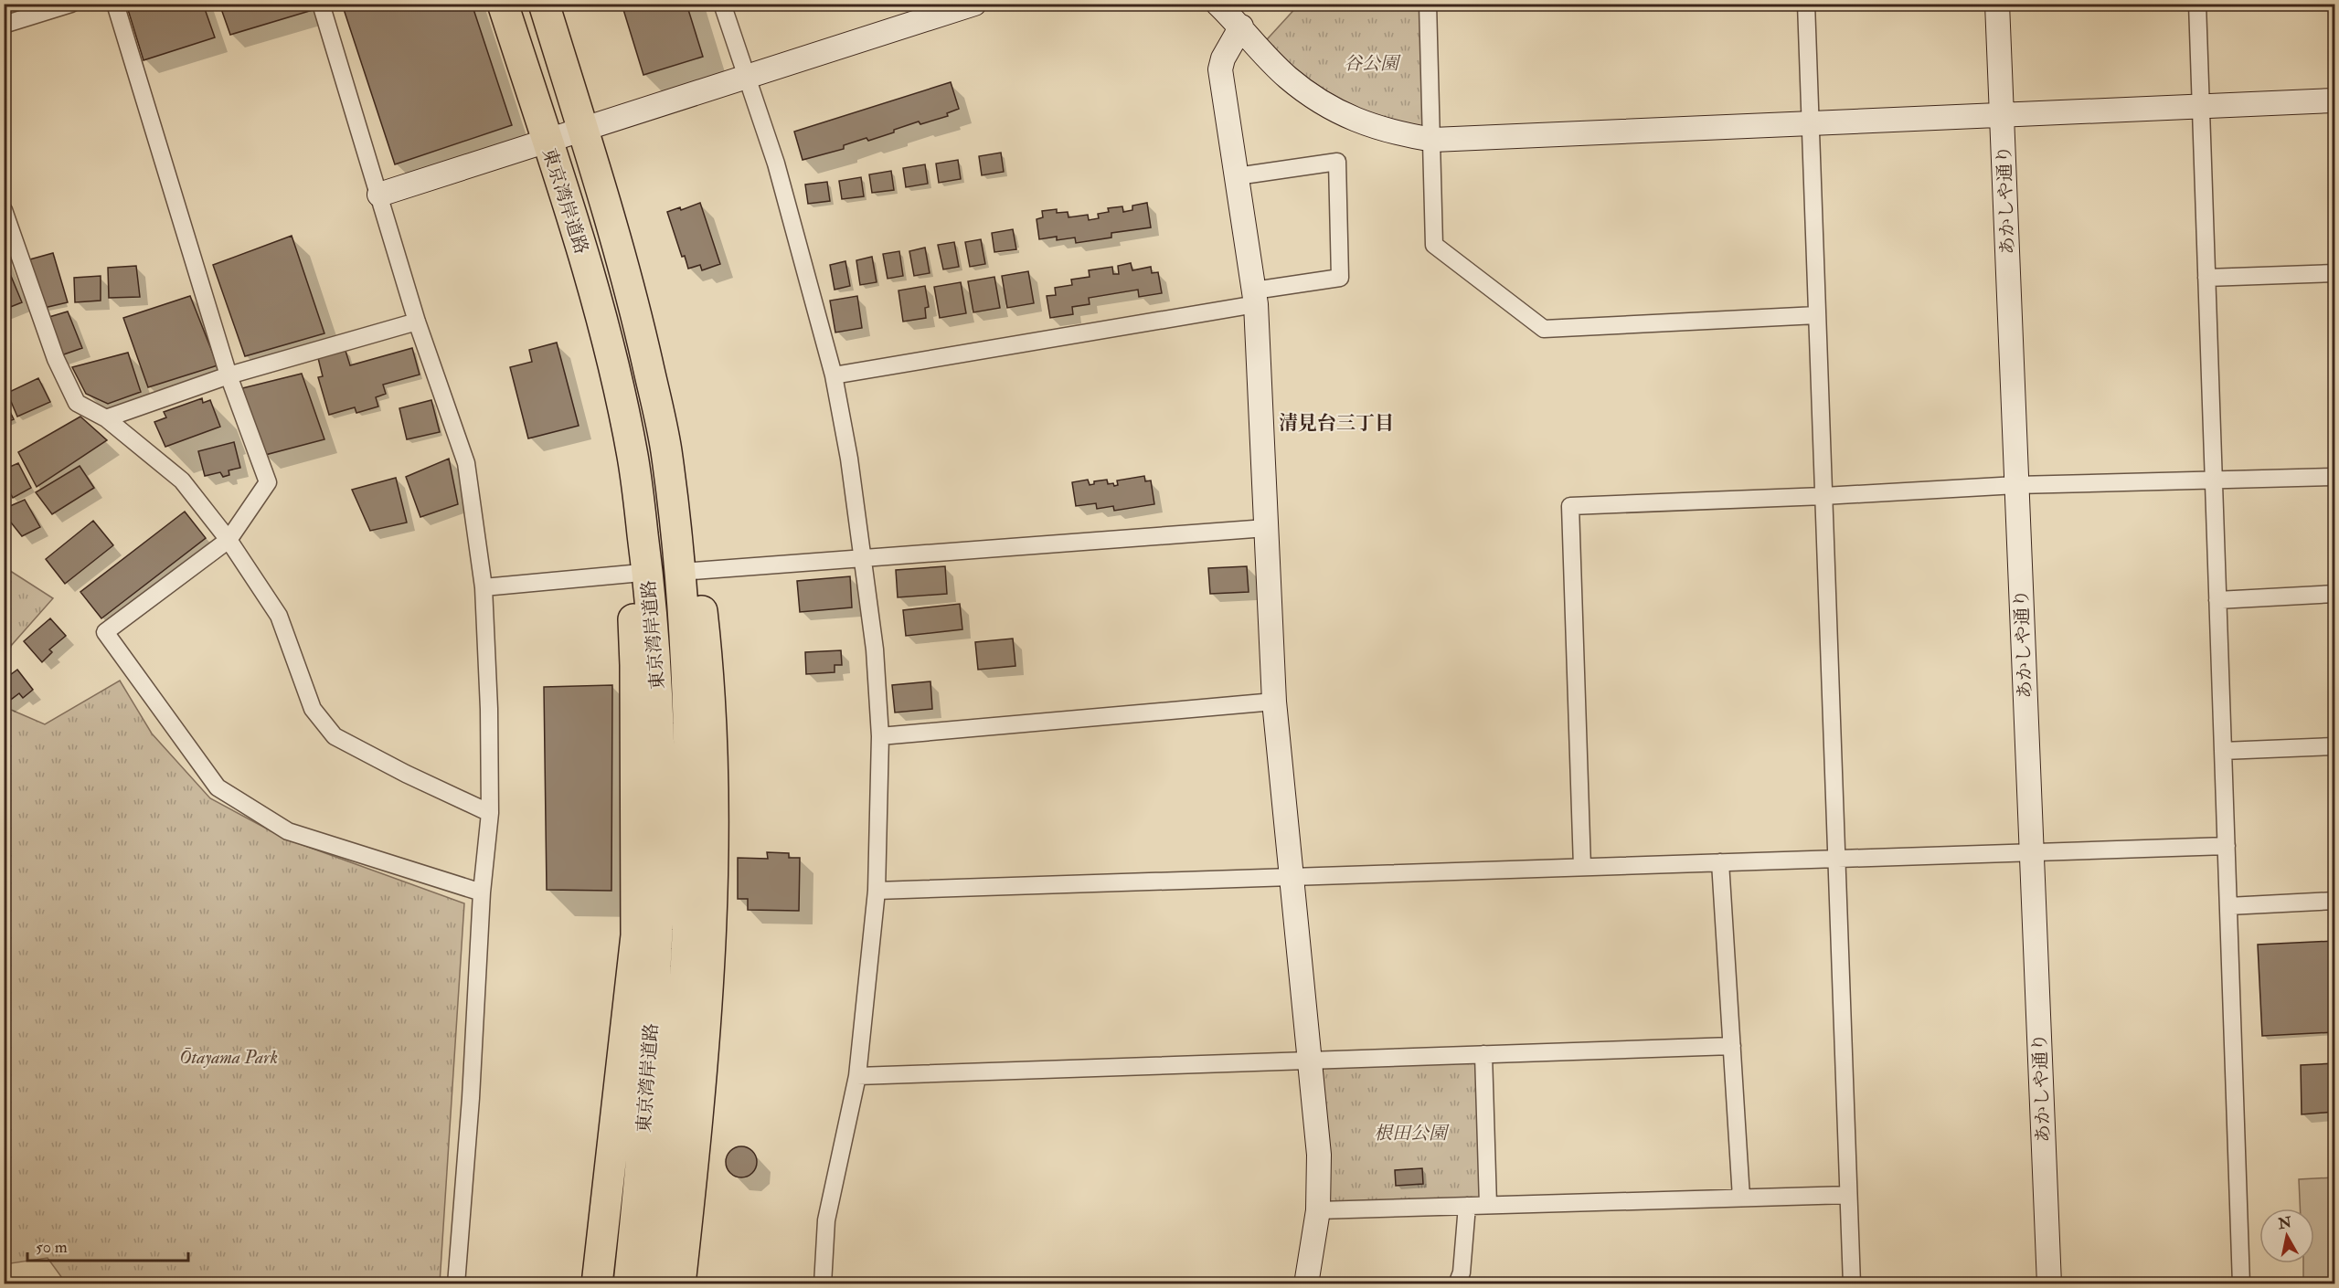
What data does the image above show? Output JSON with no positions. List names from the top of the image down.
{
  "streets": {
    "highway": ["東京湾岸道路"],
    "street": ["あかしや通り"]
  },
  "districts": ["清見台三丁目"],
  "parks": ["谷公園", "Ōtayama Park", "根田公園"],
  "scale_bar": "50 m",
  "north": "top"
}
